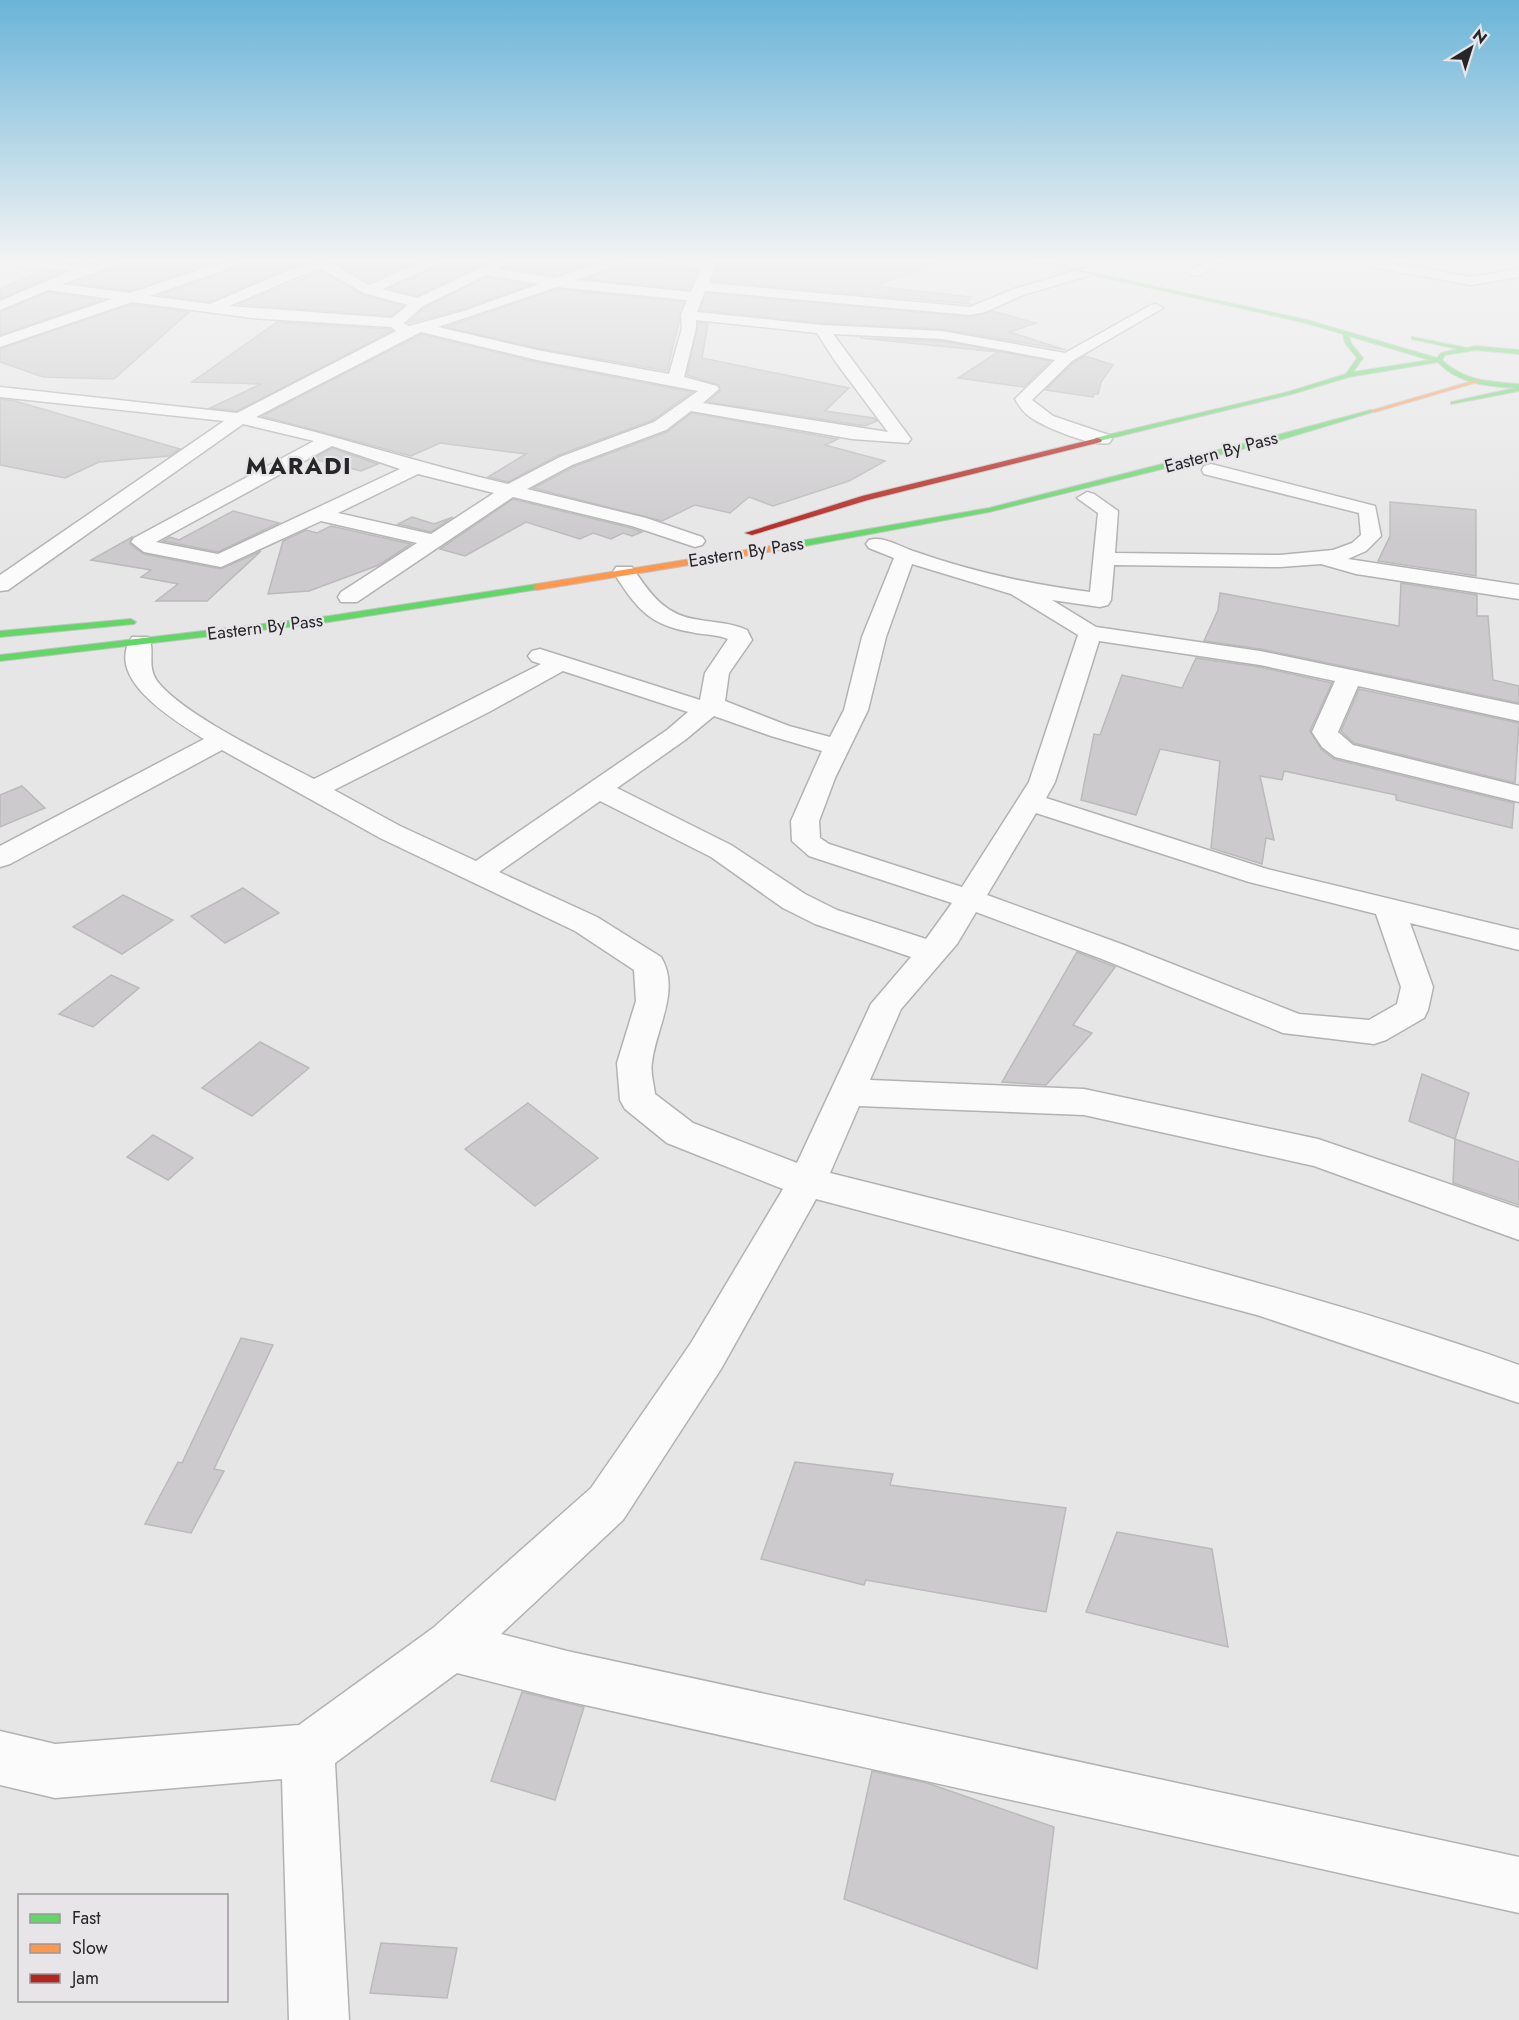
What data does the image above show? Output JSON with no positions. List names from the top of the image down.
{
  "streets": {
    "main road": ["Eastern By Pass"]
  },
  "districts": ["MARADI"],
  "legend": ["Fast", "Slow", "Jam"],
  "north": "top right"
}
